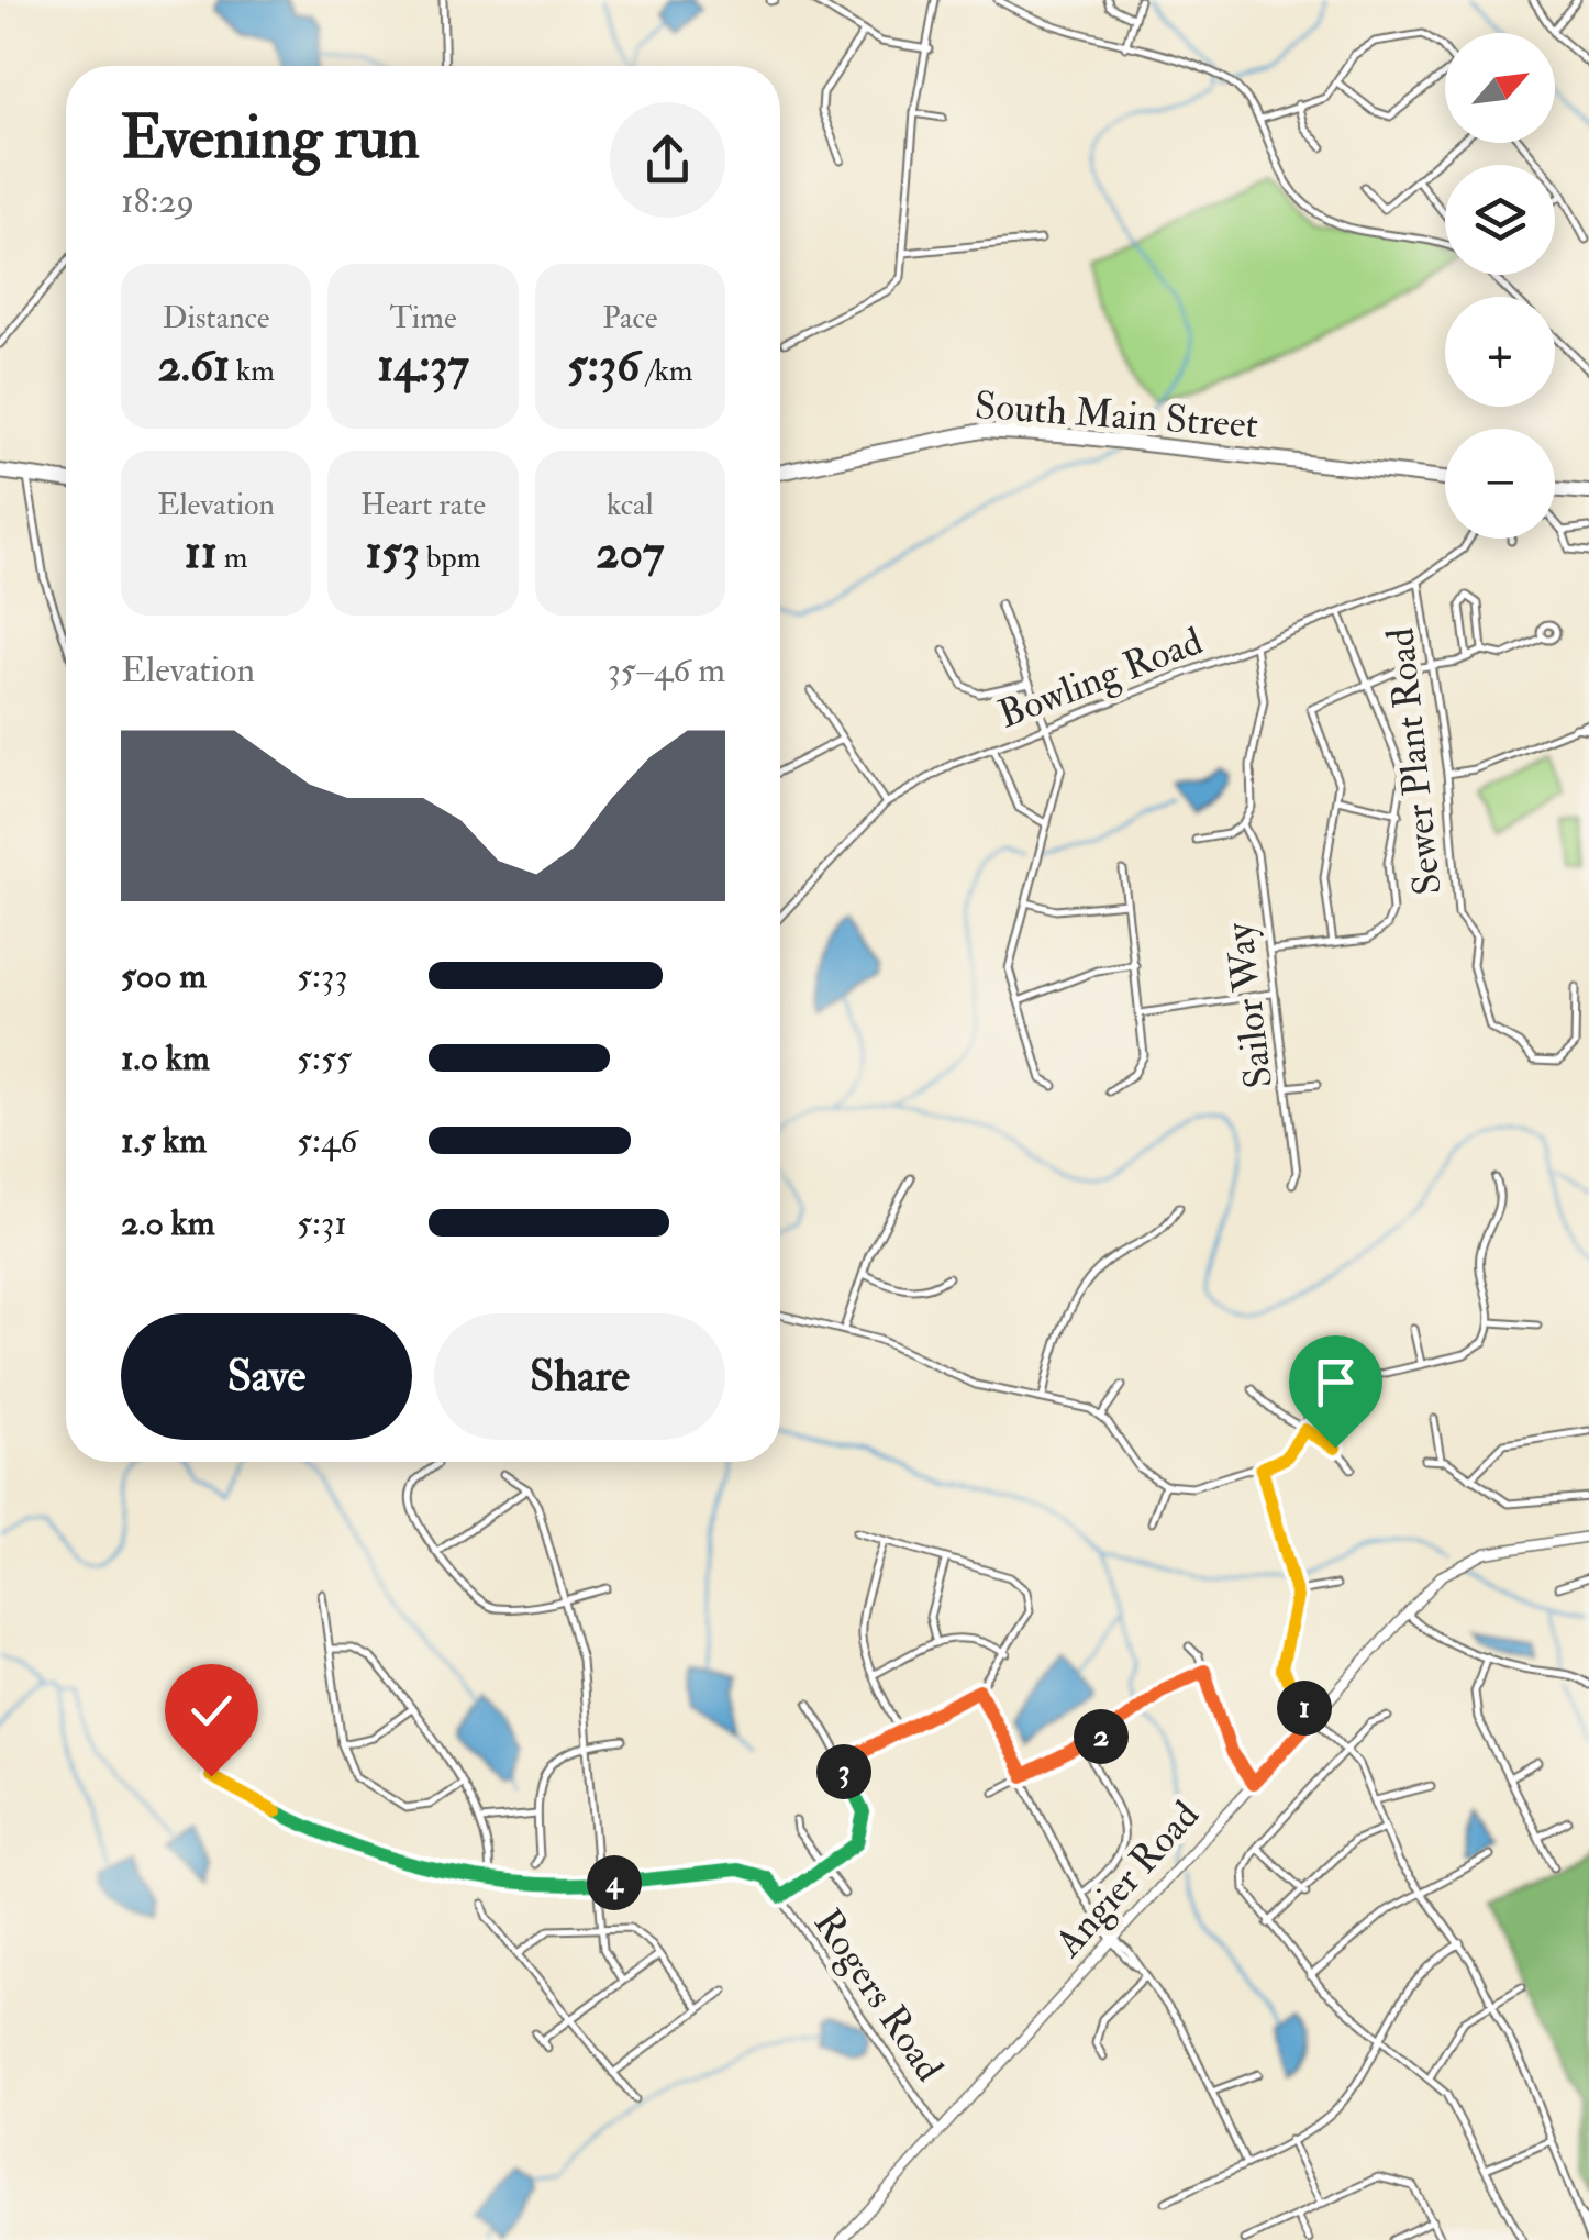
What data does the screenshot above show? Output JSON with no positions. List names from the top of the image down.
{
  "streets": {
    "highway": ["South Main Street"],
    "street": [
      "Bowling Road",
      "Sewer Plant Road",
      "Sailor Way",
      "Angier Road",
      "Rogers Road"
    ]
  },
  "crossings": [
    ["Bowling Road", "Sewer Plant Road"],
    ["Angier Road", "Rogers Road"]
  ],
  "north": "top right",
  "page": {
    "map_buttons": ["+", "−"],
    "heading": ["Evening run", "18:29"],
    "stats": [
      ["Distance", "2.61 km"],
      ["Time", "14:37"],
      ["Pace", "5:36 /km"],
      ["Elevation", "11 m"],
      ["Heart rate", "153 bpm"],
      ["kcal", "207"]
    ],
    "chart": ["Elevation", "35–46 m"],
    "list": [
      {
        "name": "500 m",
        "note": "5:33"
      },
      {
        "name": "1.0 km",
        "note": "5:55"
      },
      {
        "name": "1.5 km",
        "note": "5:46"
      },
      {
        "name": "2.0 km",
        "note": "5:31"
      }
    ],
    "buttons": ["Save", "Share"],
    "pins": [
      "1",
      "2",
      "3",
      "4"
    ]
  }
}
